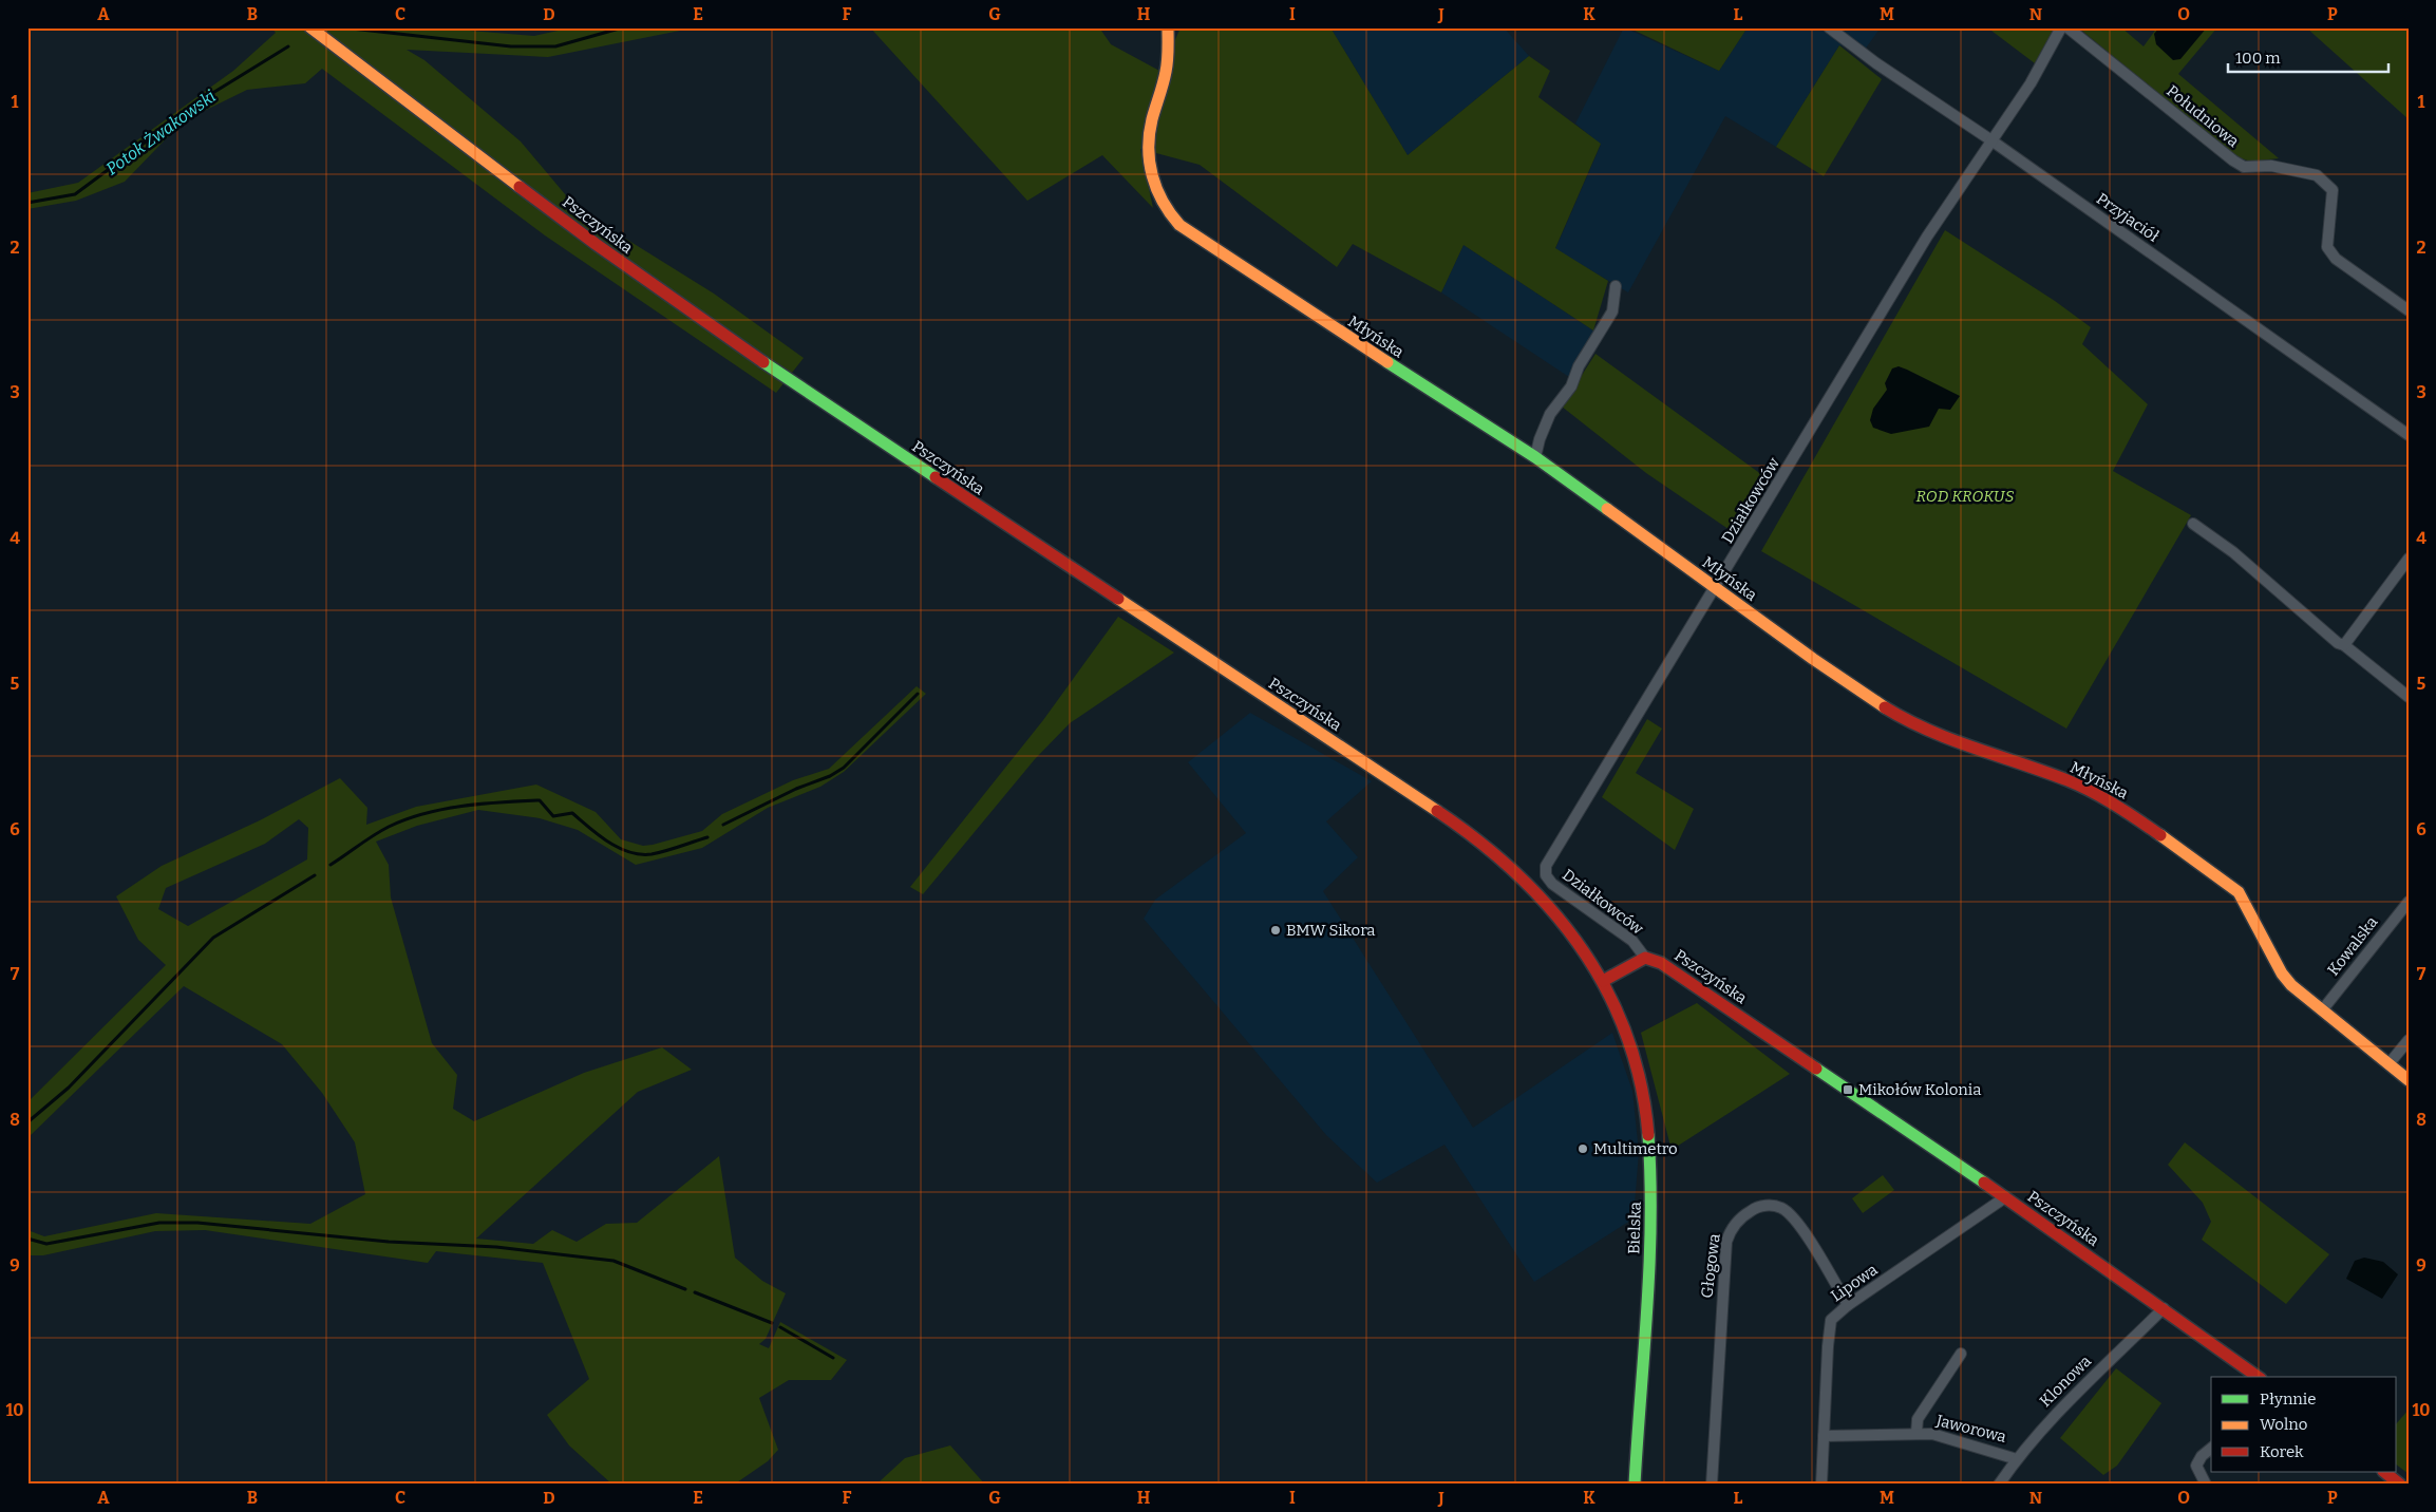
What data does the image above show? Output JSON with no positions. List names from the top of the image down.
{
  "streets": {
    "street": [
      "Południowa",
      "Przyjaciół",
      "Pszczyńska",
      "Młyńska",
      "Działkowców",
      "Kowalska",
      "Bielska",
      "Głogowa",
      "Lipowa",
      "Klonowa",
      "Jaworowa"
    ]
  },
  "crossings": [
    ["Przyjaciół", "Działkowców"],
    ["Pszczyńska", "Działkowców"],
    ["Pszczyńska", "Bielska"],
    ["Pszczyńska", "Lipowa"],
    ["Pszczyńska", "Klonowa"],
    ["Młyńska", "Działkowców"],
    ["Młyńska", "Kowalska"],
    ["Głogowa", "Lipowa"],
    ["Lipowa", "Jaworowa"],
    ["Klonowa", "Jaworowa"]
  ],
  "water": ["Potok Żwakowski"],
  "parks": ["ROD KROKUS"],
  "places": {
    "other": ["BMW Sikora", "Multimetro"],
    "transit": ["Mikołów Kolonia"]
  },
  "legend": ["Płynnie", "Wolno", "Korek"],
  "scale_bar": "100 m",
  "grid": {
    "columns": [
      "A",
      "B",
      "C",
      "D",
      "E",
      "F",
      "G",
      "H",
      "I",
      "J",
      "K",
      "L",
      "M",
      "N",
      "O",
      "P"
    ],
    "rows": [
      "1",
      "2",
      "3",
      "4",
      "5",
      "6",
      "7",
      "8",
      "9",
      "10"
    ]
  }
}
